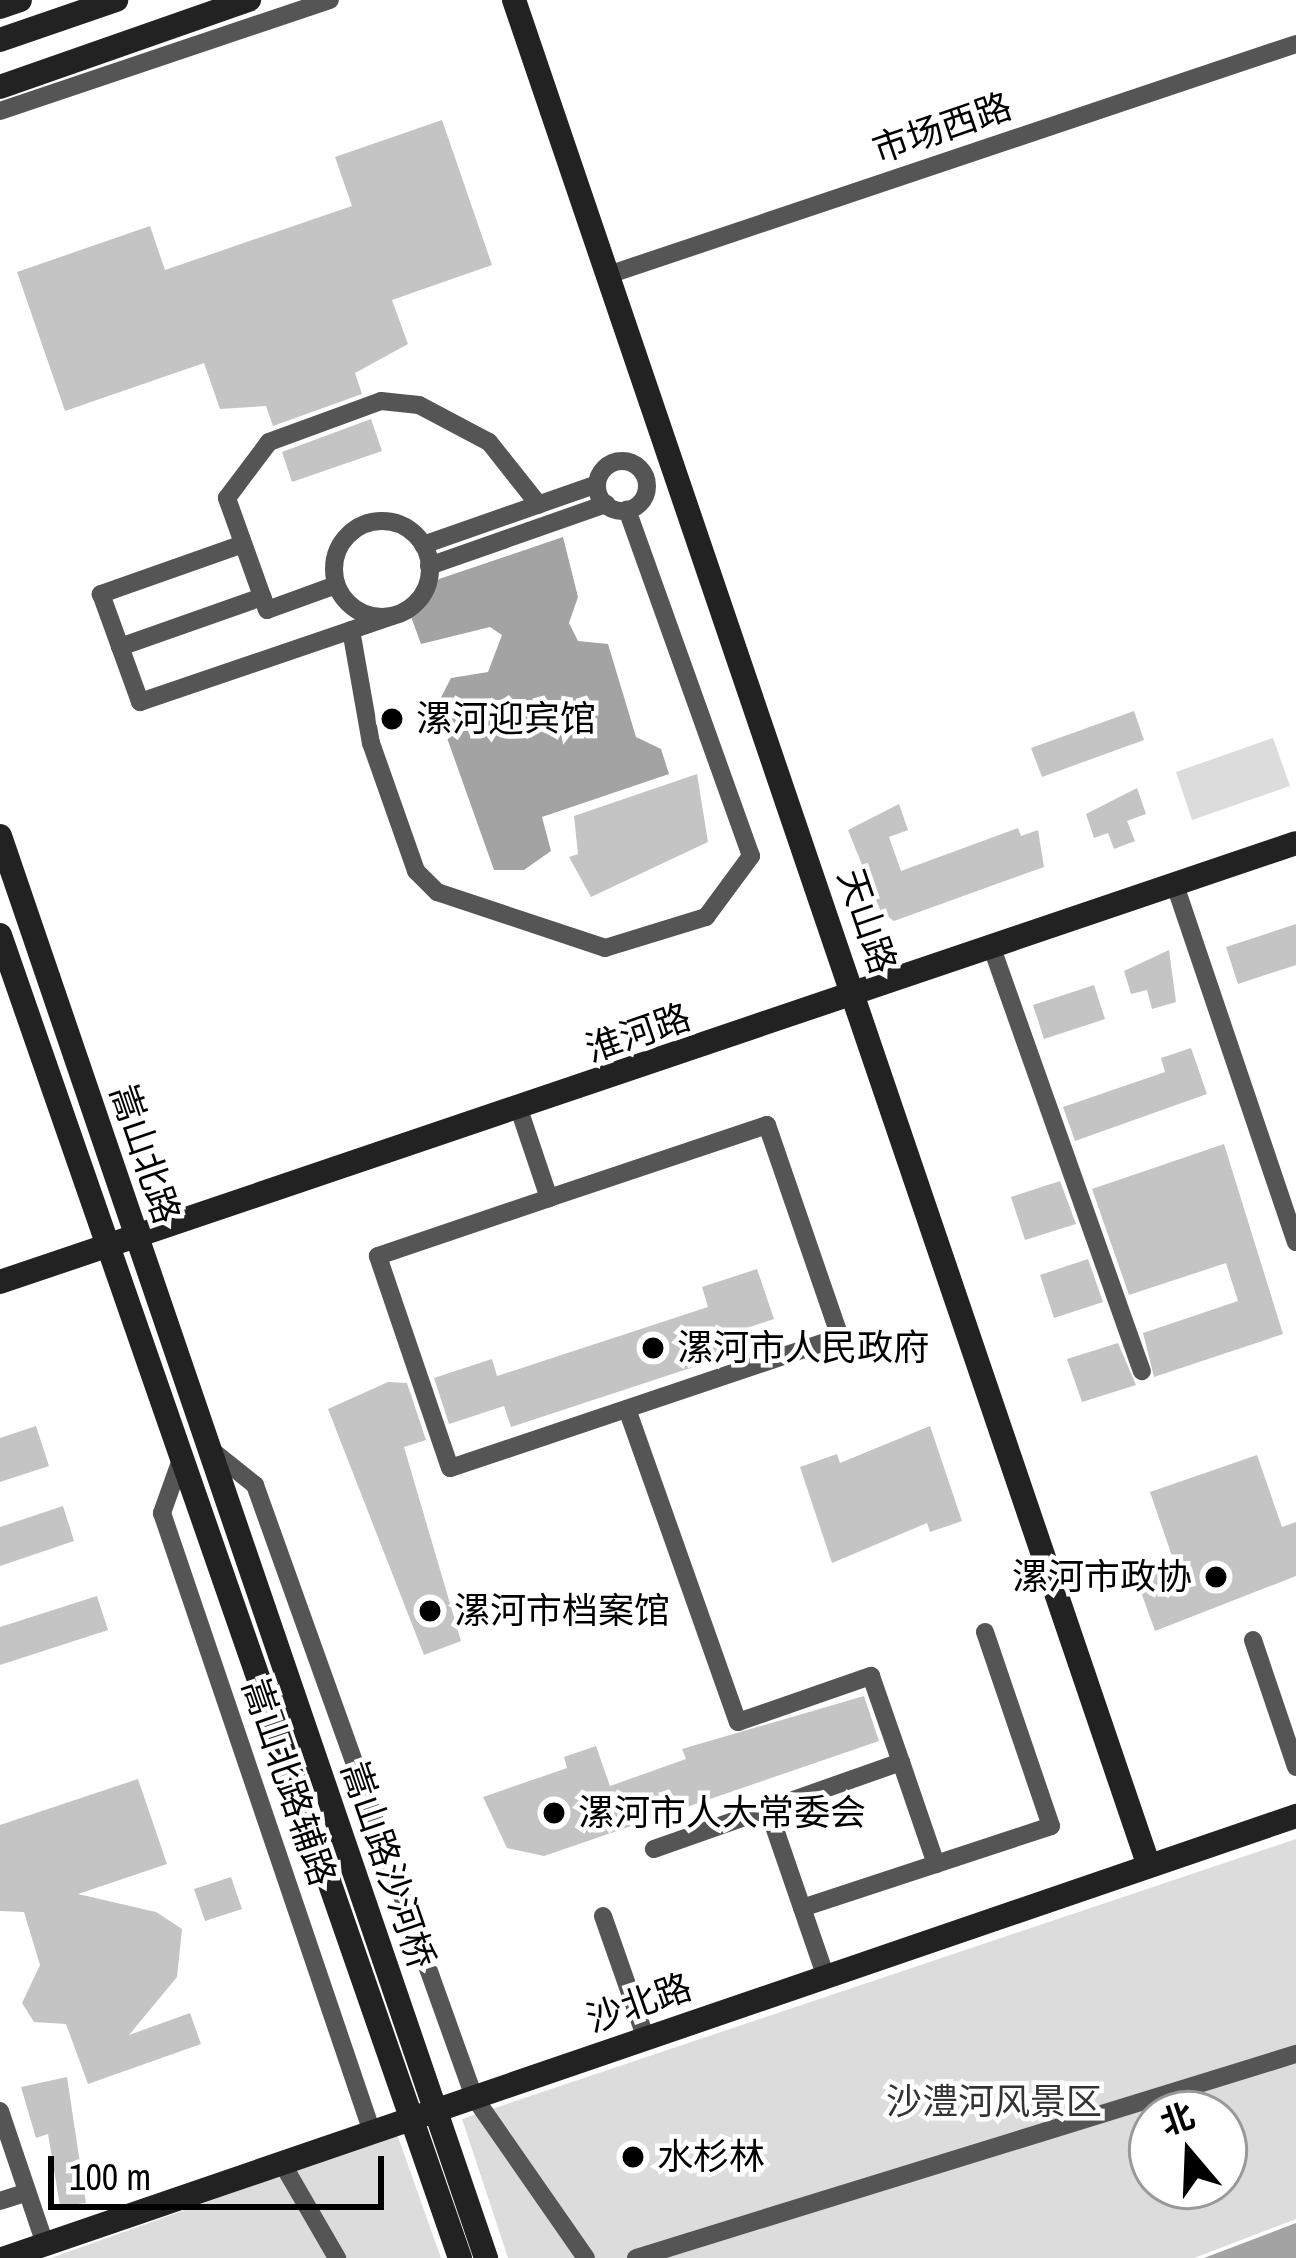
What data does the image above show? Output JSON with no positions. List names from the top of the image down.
{
  "streets": {
    "street": [
      "市场西路",
      "天山路",
      "淮河路",
      "嵩山北路",
      "嵩山北路辅路",
      "嵩山路沙河桥",
      "沙北路"
    ]
  },
  "crossings": [
    ["市场西路", "天山路"],
    ["天山路", "淮河路"],
    ["天山路", "沙北路"],
    ["淮河路", "嵩山北路"],
    ["嵩山北路", "嵩山北路辅路"],
    ["嵩山北路", "嵩山路沙河桥"],
    ["嵩山北路辅路", "沙北路"]
  ],
  "parks": ["沙澧河风景区"],
  "places": [
    "漯河迎宾馆",
    "漯河市人民政府",
    "漯河市政协",
    "漯河市档案馆",
    "漯河市人大常委会",
    "水杉林"
  ],
  "scale_bar": "100 m",
  "north": "top"
}
